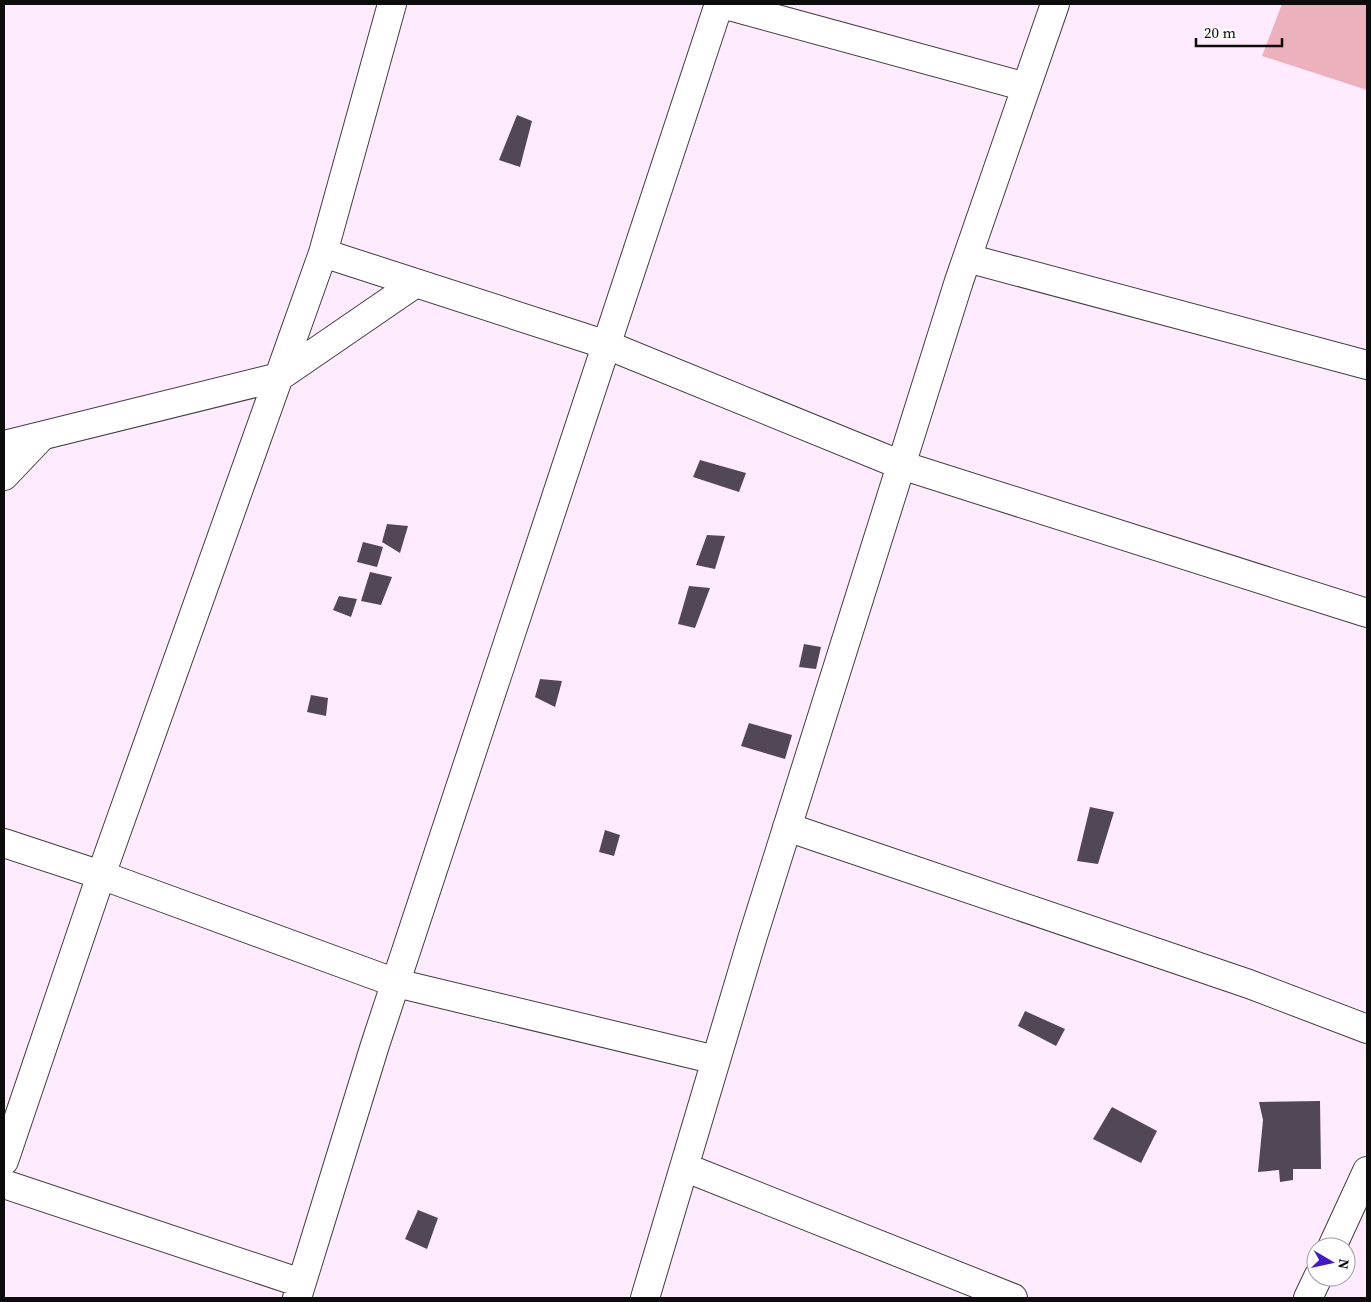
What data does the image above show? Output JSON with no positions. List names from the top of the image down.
{
  "scale_bar": "20 m",
  "north": "right"
}
